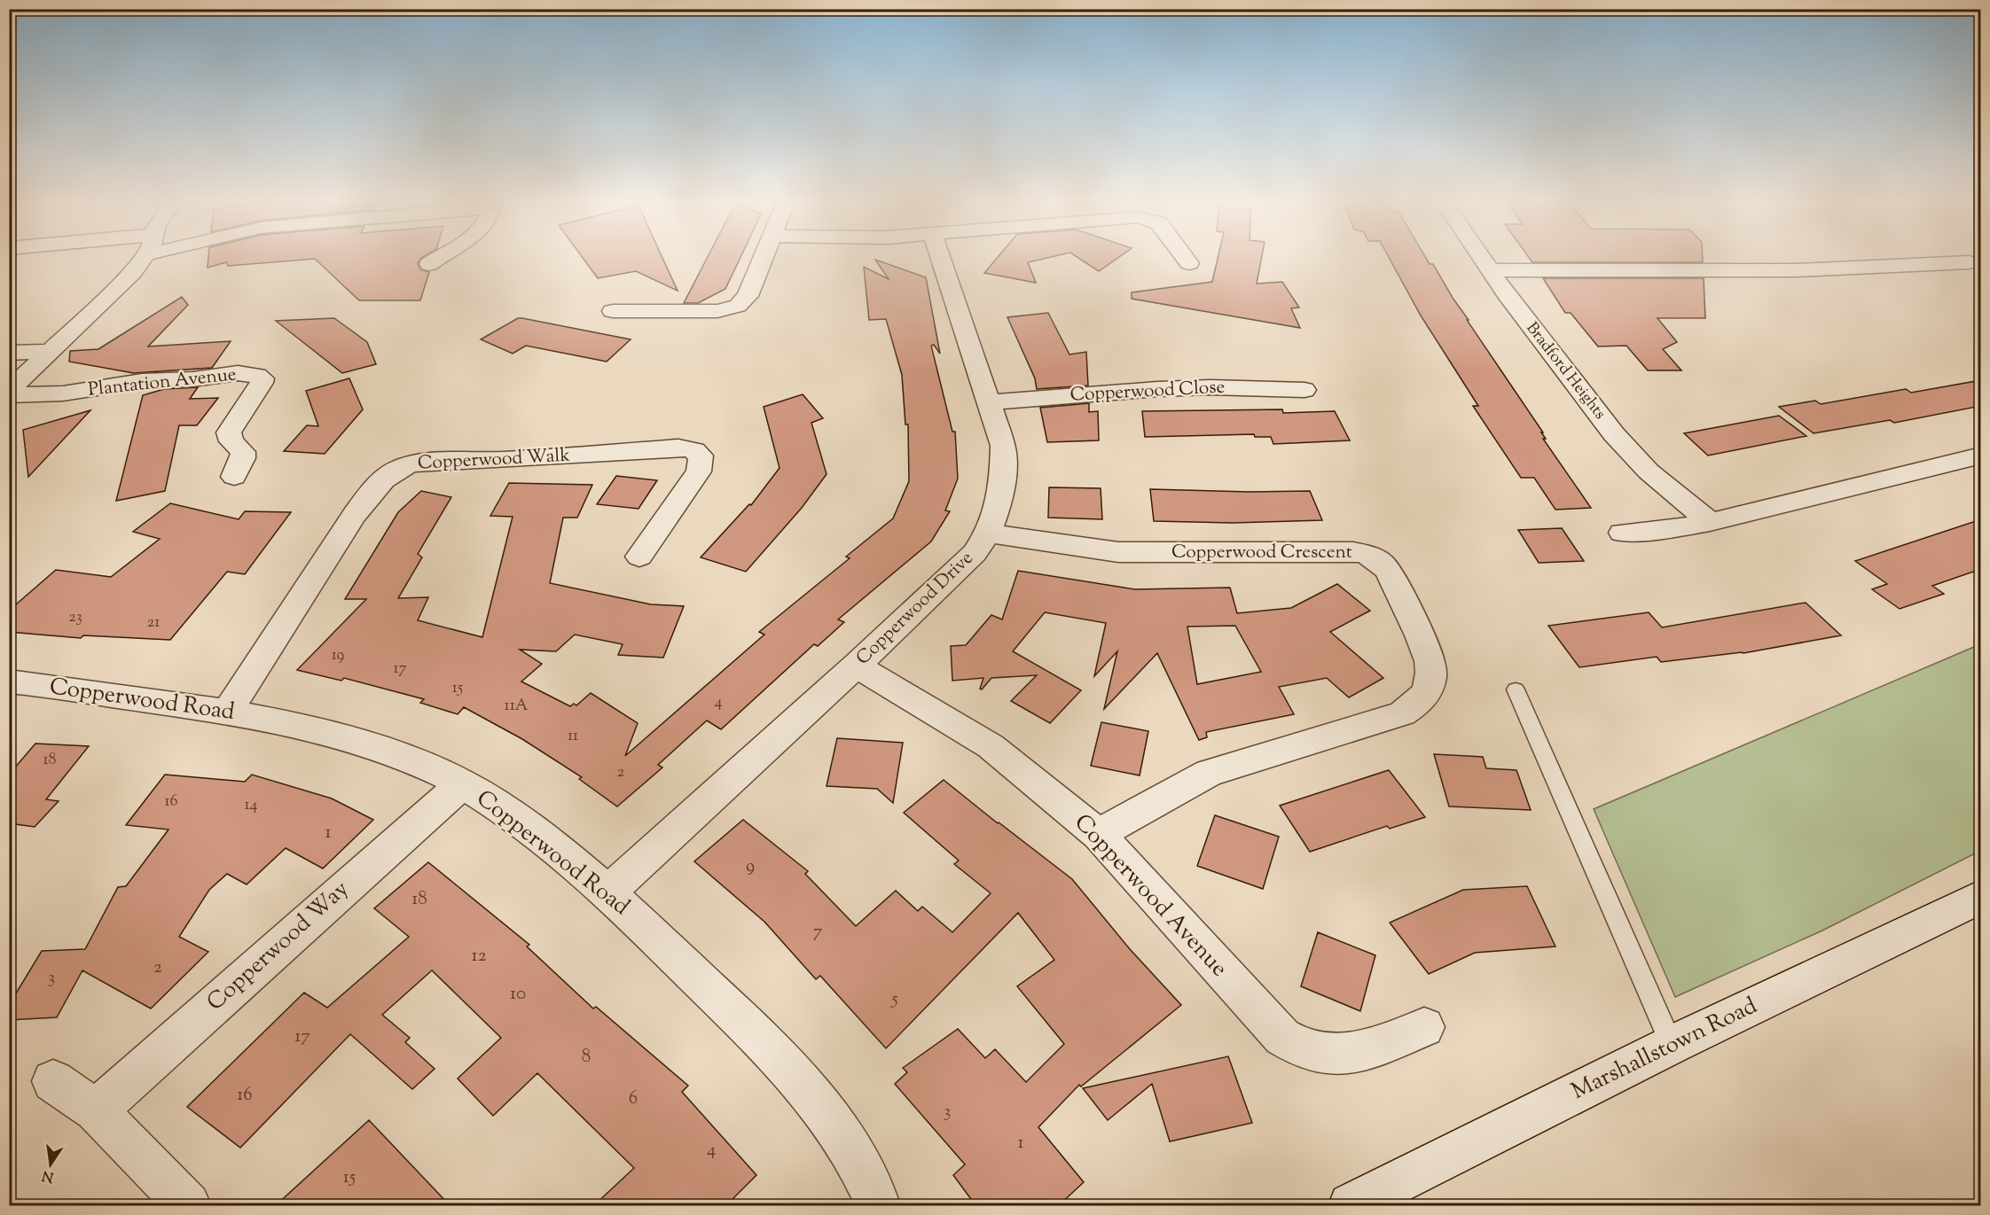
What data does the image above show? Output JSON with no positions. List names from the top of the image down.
{
  "streets": {
    "street": [
      "Bradford Heights",
      "Plantation Avenue",
      "Copperwood Close",
      "Copperwood Walk",
      "Copperwood Crescent",
      "Copperwood Drive",
      "Copperwood Road",
      "Copperwood Avenue",
      "Copperwood Way",
      "Marshallstown Road"
    ]
  },
  "crossings": [
    ["Copperwood Close", "Copperwood Drive"],
    ["Copperwood Walk", "Copperwood Road"],
    ["Copperwood Crescent", "Copperwood Drive"],
    ["Copperwood Crescent", "Copperwood Avenue"],
    ["Copperwood Drive", "Copperwood Road"],
    ["Copperwood Drive", "Copperwood Avenue"],
    ["Copperwood Road", "Copperwood Way"]
  ],
  "house_numbers": [
    "23",
    "21",
    "19",
    "17",
    "15",
    "4",
    "11A",
    "11",
    "18",
    "2",
    "16",
    "14",
    "1",
    "9",
    "18",
    "7",
    "12",
    "2",
    "3",
    "10",
    "5",
    "17",
    "8",
    "16",
    "6",
    "3",
    "1",
    "4",
    "15"
  ],
  "north": "bottom"
}
